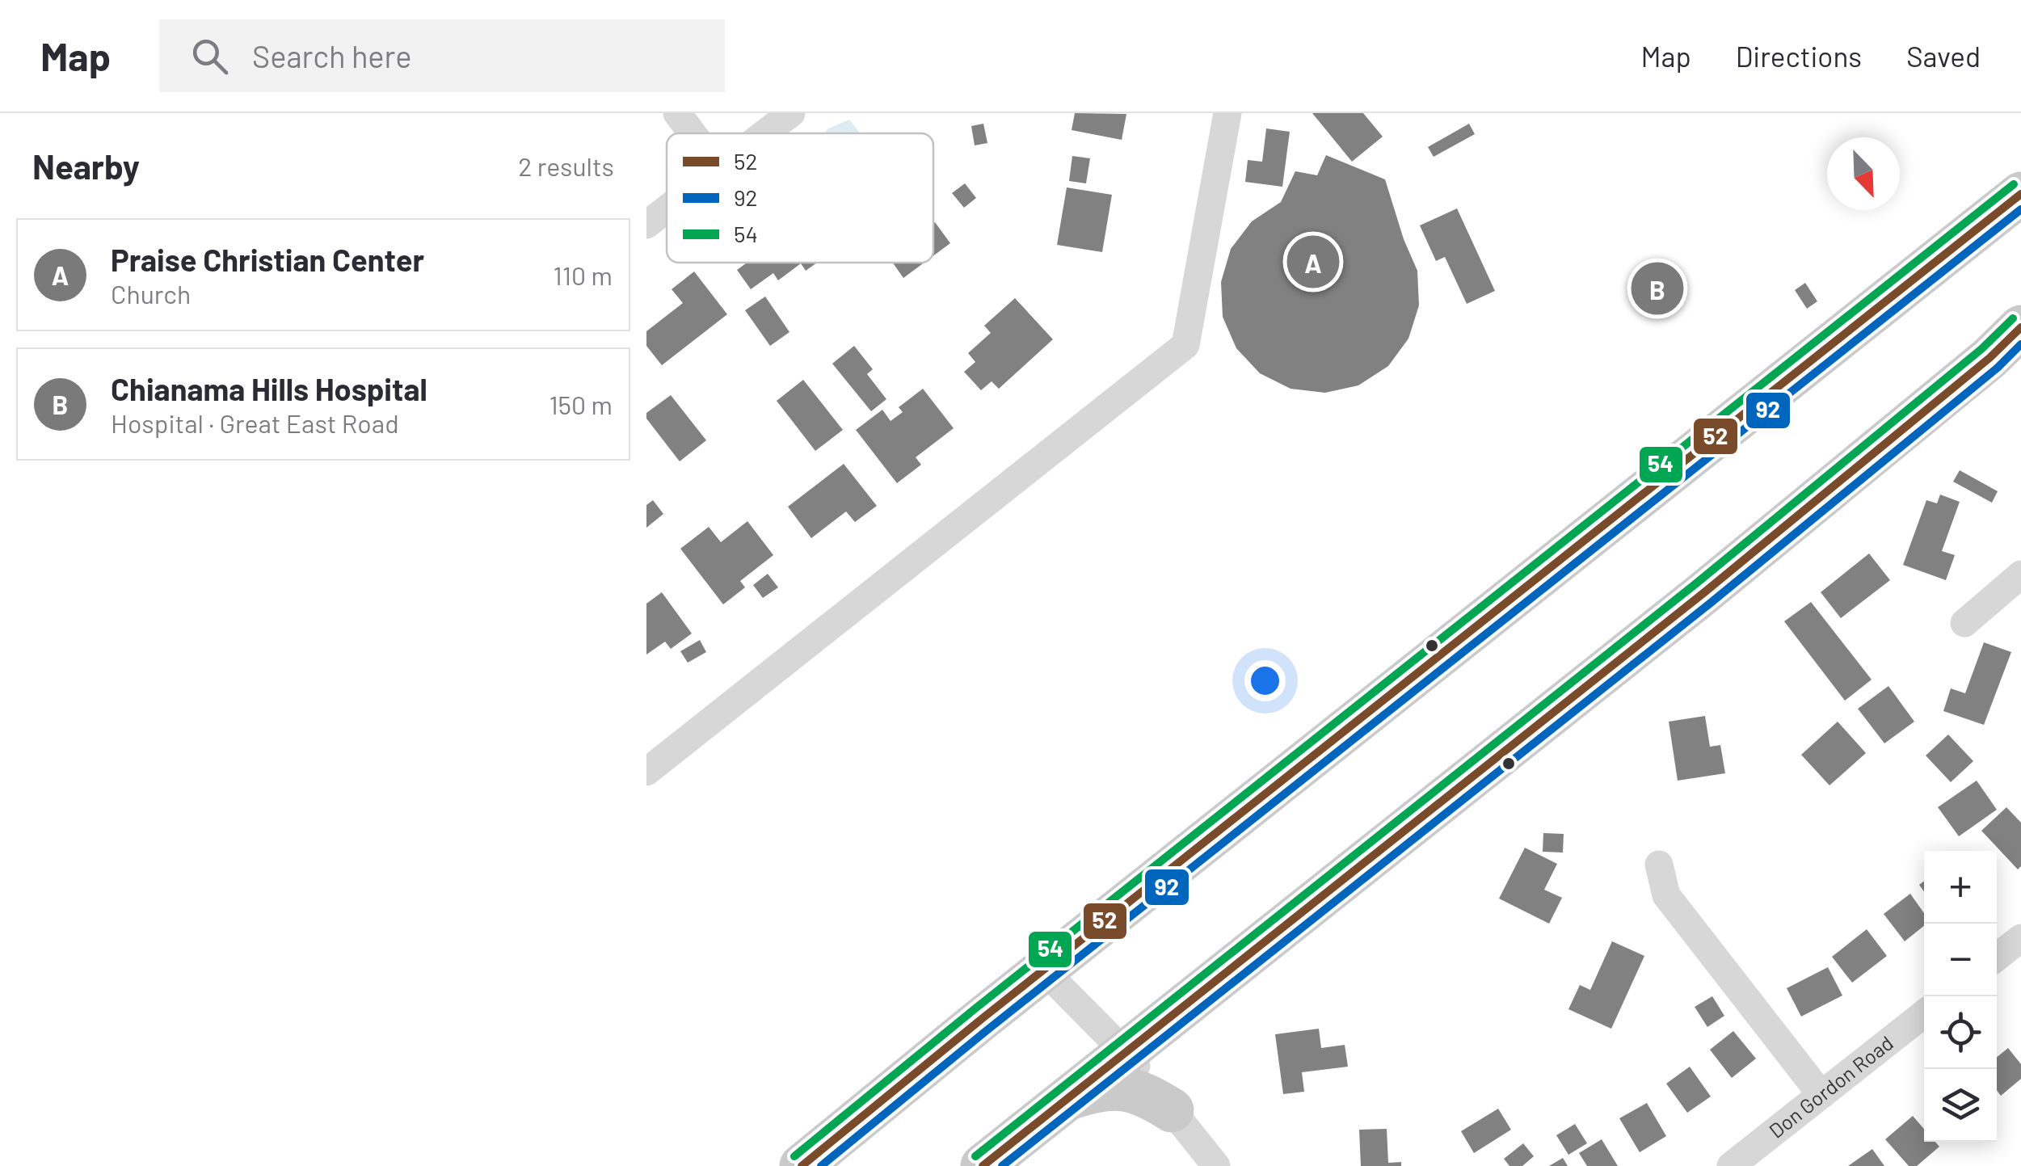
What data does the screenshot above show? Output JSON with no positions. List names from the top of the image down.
{
  "streets": {
    "street": ["Don Gordon Road"]
  },
  "lines": ["transit line 54", "transit line 52", "transit line 92"],
  "legend": ["52", "92", "54"],
  "north": "bottom right",
  "page": {
    "header": "Map",
    "search": "Search here",
    "nav": ["Map", "Directions", "Saved"],
    "heading": ["Nearby", "2 results"],
    "list": [
      {
        "mark": "A",
        "name": "Praise Christian Center",
        "note": "Church",
        "value": "110 m"
      },
      {
        "mark": "B",
        "name": "Chianama Hills Hospital",
        "note": "Hospital · Great East Road",
        "value": "150 m"
      }
    ],
    "pins": ["A", "B"],
    "map_buttons": ["+", "−"]
  }
}
